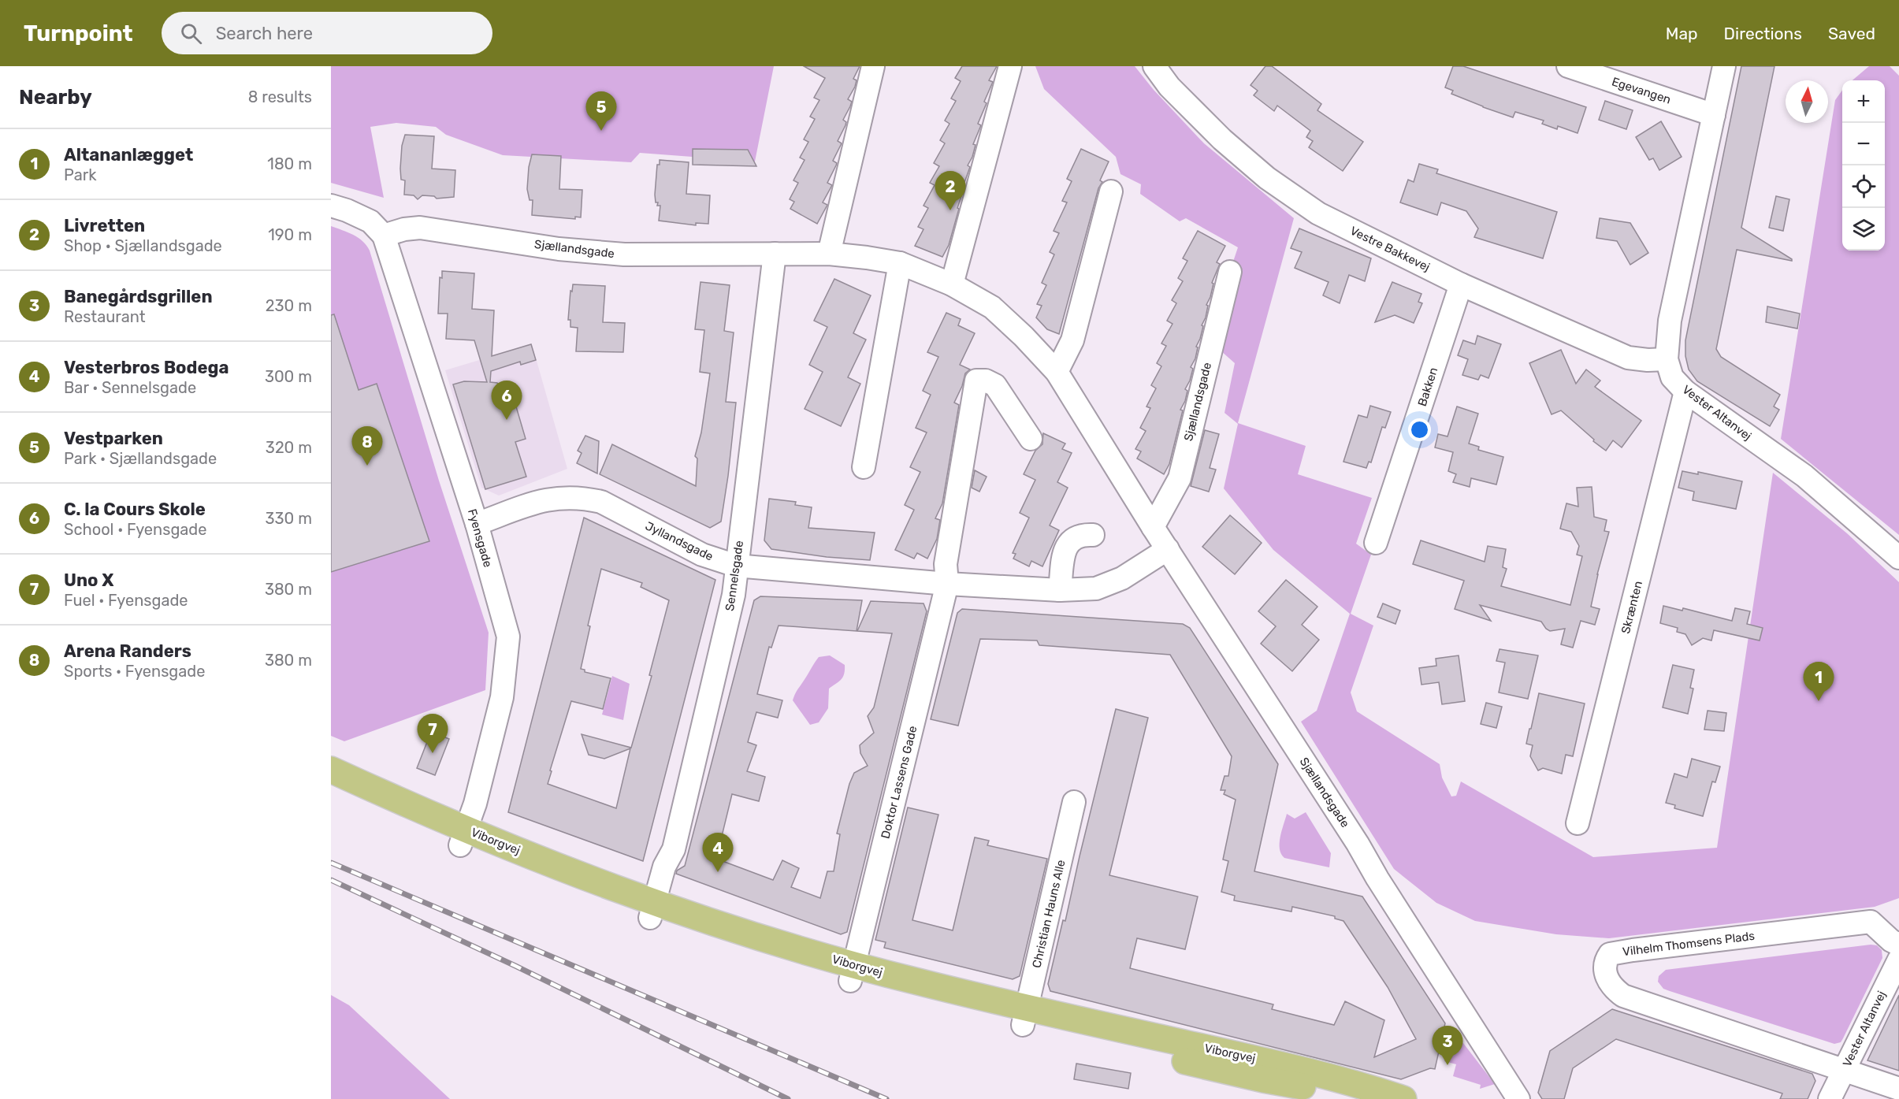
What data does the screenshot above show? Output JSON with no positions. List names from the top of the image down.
{
  "streets": {
    "main road": ["Viborgvej"],
    "street": [
      "Egevangen",
      "Sjællandsgade",
      "Vestre Bakkevej",
      "Bakken",
      "Vester Altanvej",
      "Fyensgade",
      "Jyllandsgade",
      "Sennelsgade",
      "Skrænten",
      "Doktor Lassens Gade",
      "Christian Hauns Alle",
      "Vilhelm Thomsens Plads"
    ]
  },
  "crossings": [
    ["Egevangen", "Vester Altanvej"],
    ["Sjællandsgade", "Fyensgade"],
    ["Sjællandsgade", "Jyllandsgade"],
    ["Sjællandsgade", "Sennelsgade"],
    ["Vestre Bakkevej", "Bakken"],
    ["Vestre Bakkevej", "Vester Altanvej"],
    ["Vester Altanvej", "Skrænten"],
    ["Vester Altanvej", "Vilhelm Thomsens Plads"],
    ["Fyensgade", "Jyllandsgade"],
    ["Fyensgade", "Viborgvej"],
    ["Jyllandsgade", "Sennelsgade"],
    ["Jyllandsgade", "Doktor Lassens Gade"],
    ["Sennelsgade", "Viborgvej"],
    ["Doktor Lassens Gade", "Viborgvej"],
    ["Viborgvej", "Christian Hauns Alle"]
  ],
  "north": "top",
  "page": {
    "header": "Turnpoint",
    "search": "Search here",
    "nav": ["Map", "Directions", "Saved"],
    "heading": ["Nearby", "8 results"],
    "map_buttons": ["+", "−"],
    "pins": [
      "5",
      "2",
      "6",
      "8",
      "1",
      "7",
      "4",
      "3"
    ],
    "list": [
      {
        "mark": "1",
        "name": "Altananlægget",
        "note": "Park",
        "value": "180 m"
      },
      {
        "mark": "2",
        "name": "Livretten",
        "note": "Shop · Sjællandsgade",
        "value": "190 m"
      },
      {
        "mark": "3",
        "name": "Banegårdsgrillen",
        "note": "Restaurant",
        "value": "230 m"
      },
      {
        "mark": "4",
        "name": "Vesterbros Bodega",
        "note": "Bar · Sennelsgade",
        "value": "300 m"
      },
      {
        "mark": "5",
        "name": "Vestparken",
        "note": "Park · Sjællandsgade",
        "value": "320 m"
      },
      {
        "mark": "6",
        "name": "C. la Cours Skole",
        "note": "School · Fyensgade",
        "value": "330 m"
      },
      {
        "mark": "7",
        "name": "Uno X",
        "note": "Fuel · Fyensgade",
        "value": "380 m"
      },
      {
        "mark": "8",
        "name": "Arena Randers",
        "note": "Sports · Fyensgade",
        "value": "380 m"
      }
    ]
  }
}
